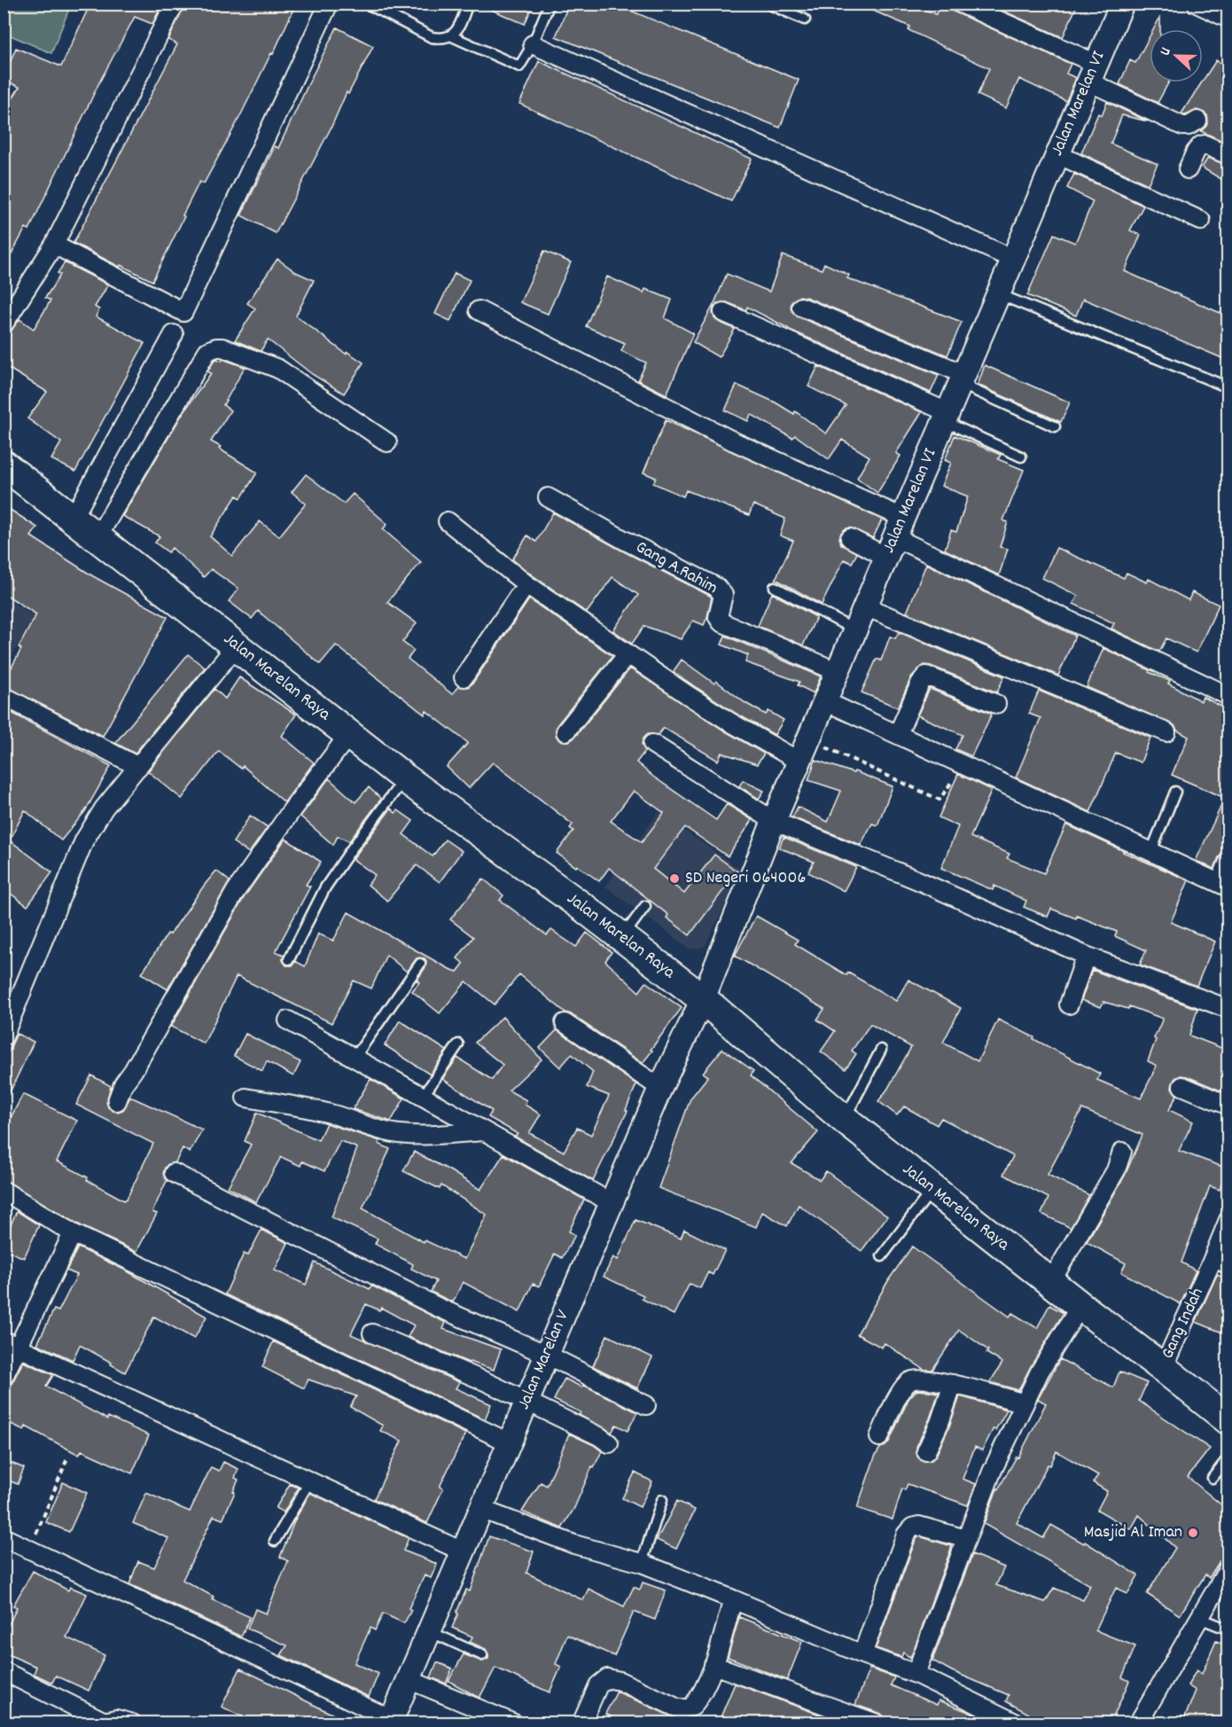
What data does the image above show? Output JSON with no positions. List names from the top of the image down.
{
  "streets": {
    "main road": ["Jalan Marelan Raya"],
    "street": [
      "Jalan Marelan VI",
      "Gang A.Rahim",
      "Gang Indah",
      "Jalan Marelan V"
    ]
  },
  "crossings": [
    ["Jalan Marelan VI", "Gang A.Rahim"],
    ["Jalan Marelan VI", "Jalan Marelan Raya"],
    ["Jalan Marelan VI", "Jalan Marelan V"],
    ["Jalan Marelan Raya", "Gang Indah"],
    ["Jalan Marelan Raya", "Jalan Marelan V"]
  ],
  "places": ["SD Negeri 064006", "Masjid Al Iman"],
  "north": "left"
}
